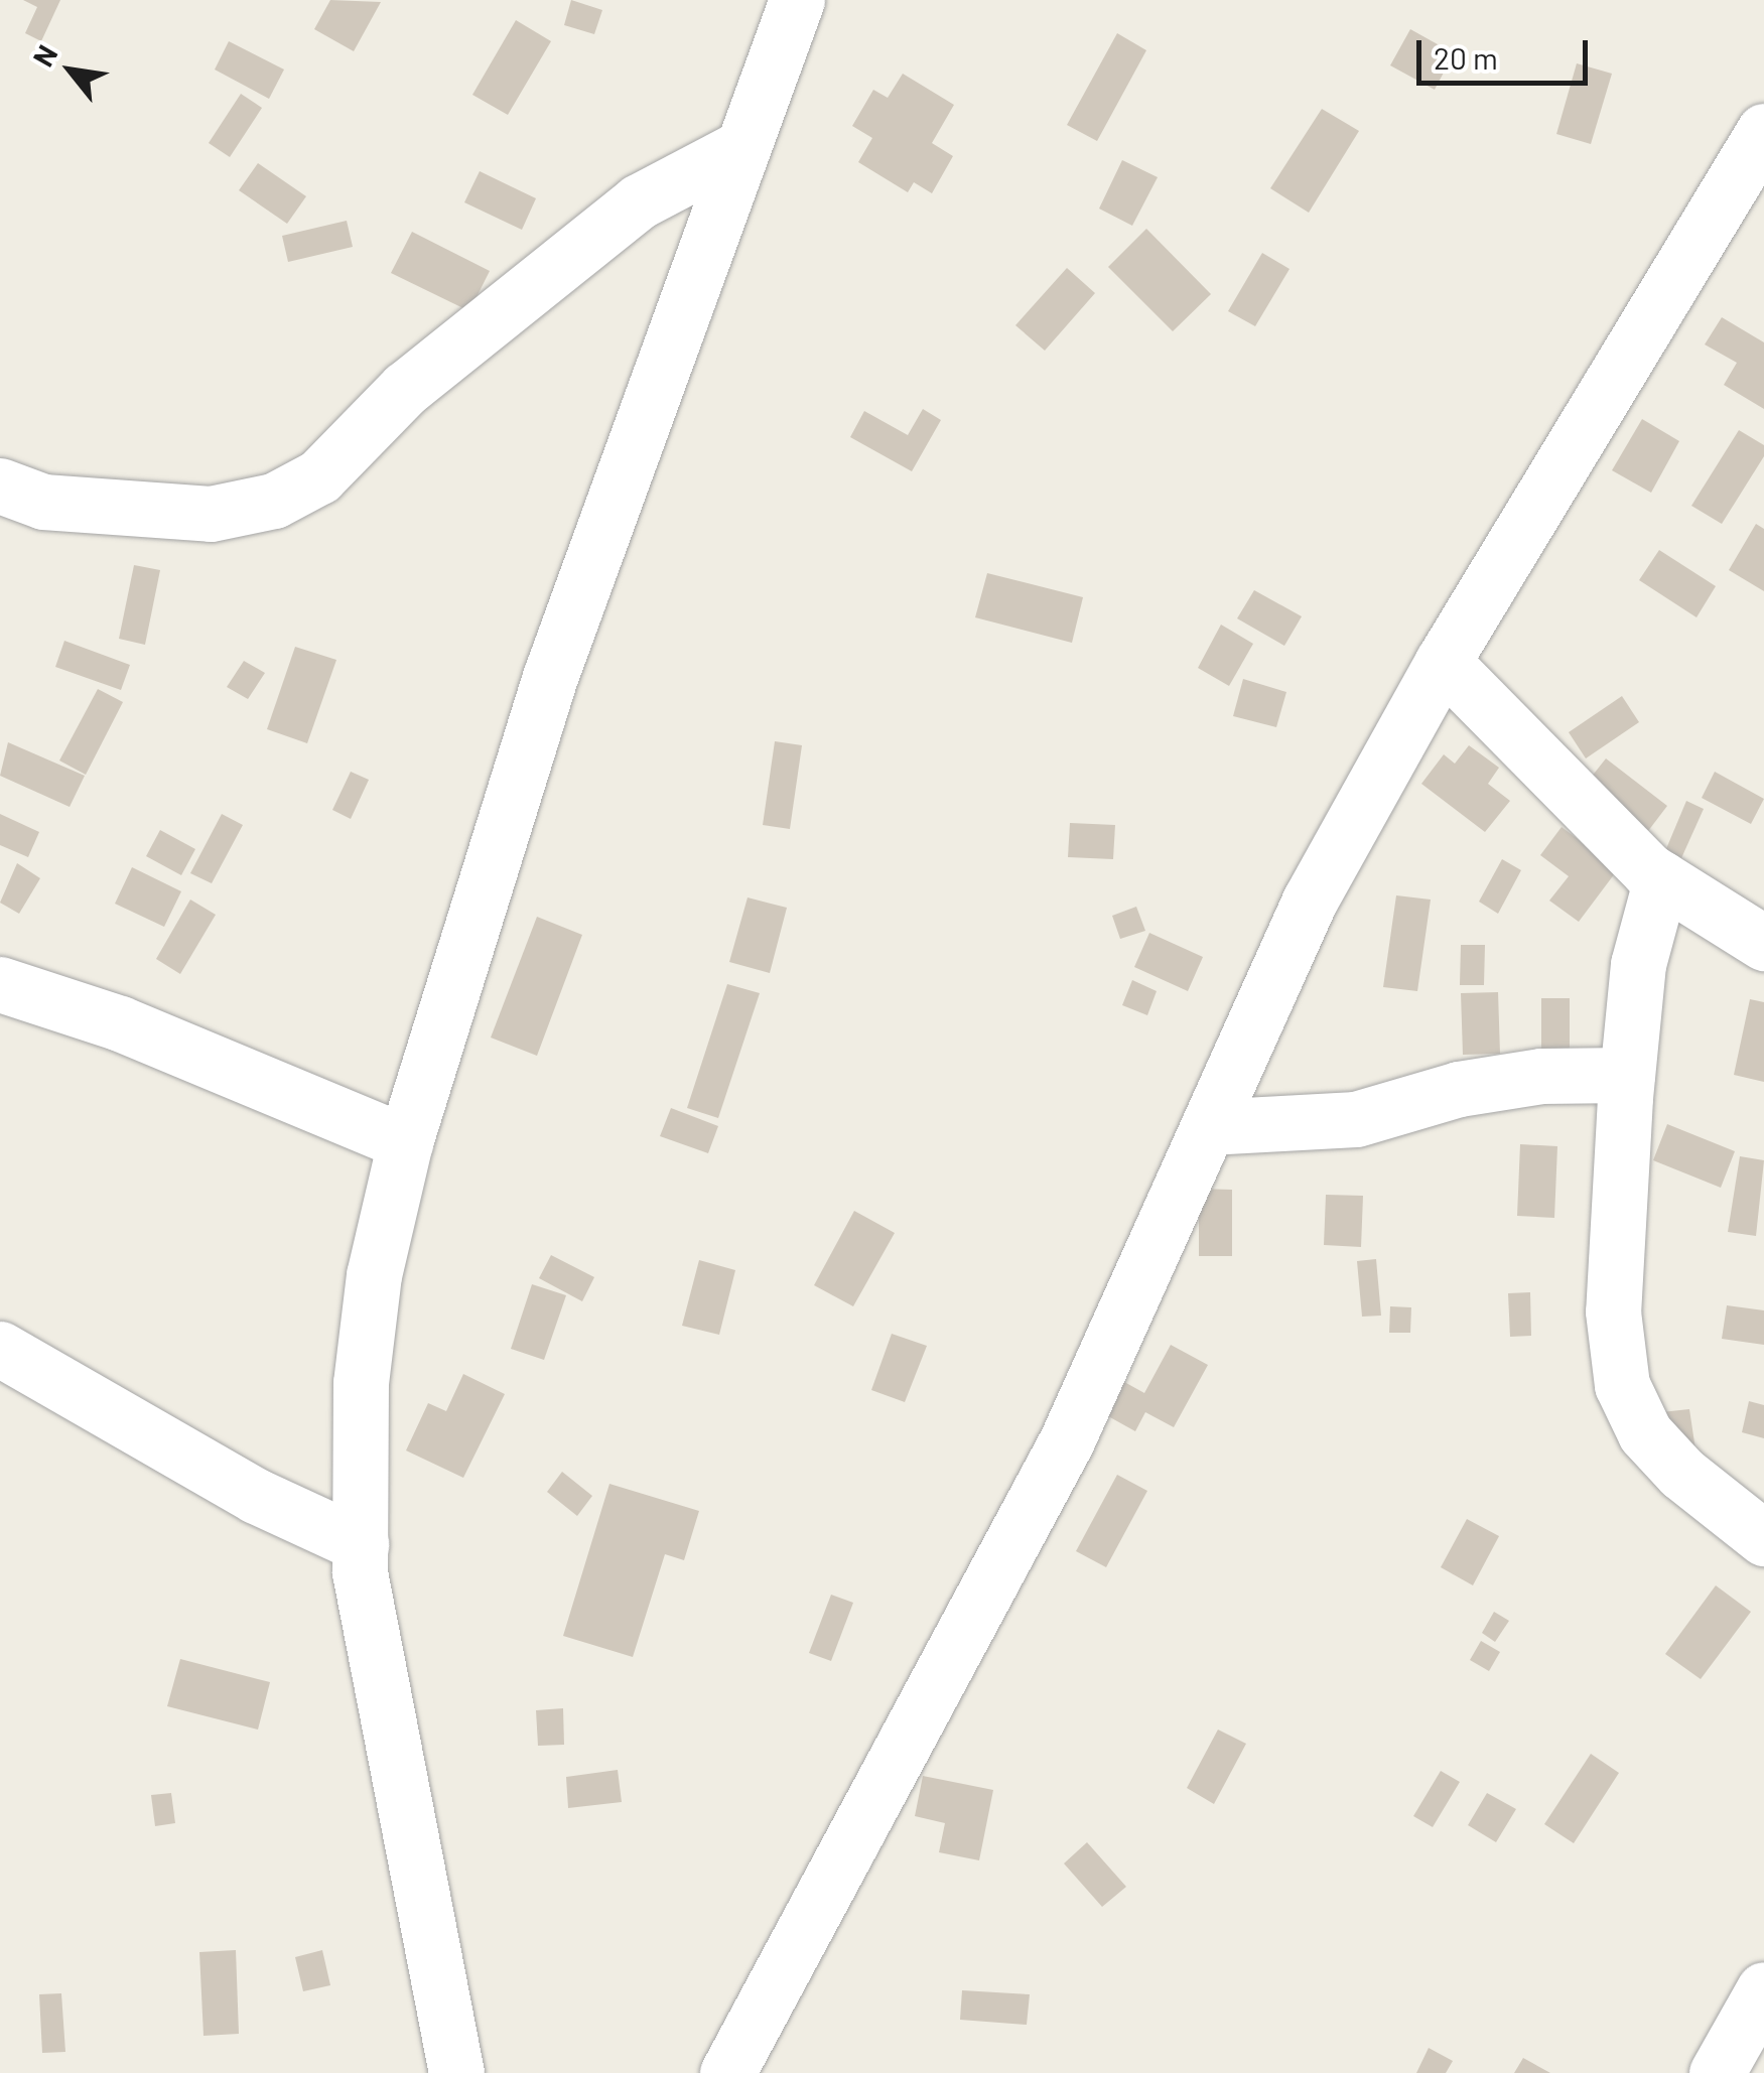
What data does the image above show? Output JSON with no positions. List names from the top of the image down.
{
  "scale_bar": "20 m",
  "north": "top left"
}
